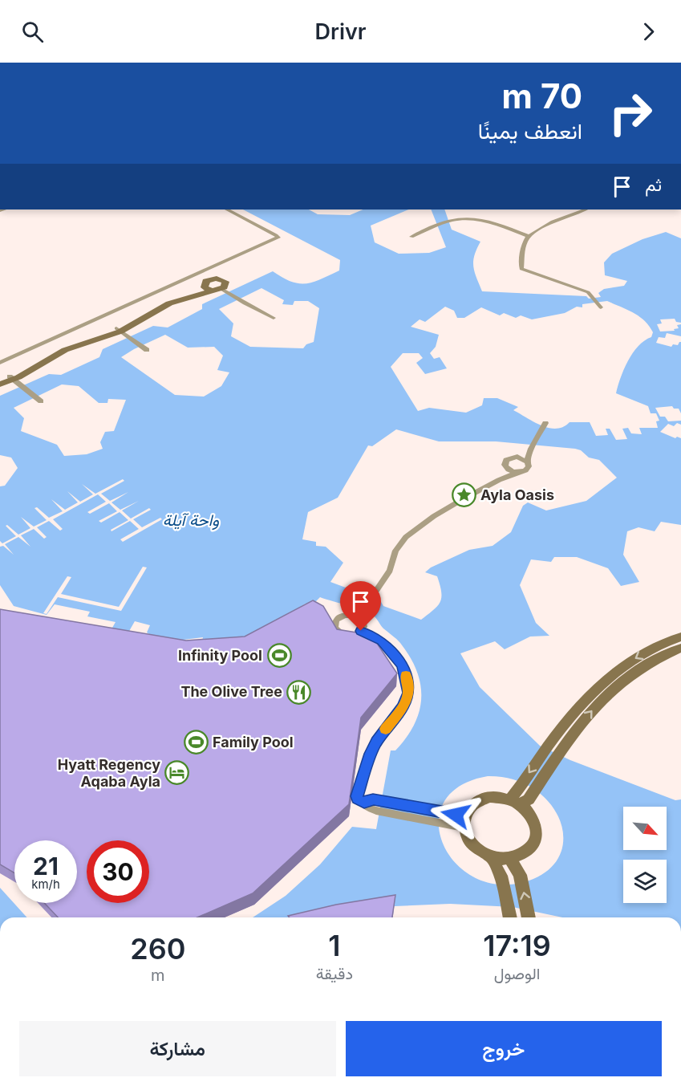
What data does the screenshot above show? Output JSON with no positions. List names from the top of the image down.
{
  "water": ["واحة آيلة"],
  "places": {
    "place": ["Ayla Oasis"],
    "sports": ["Infinity Pool", "Family Pool"],
    "restaurant": ["The Olive Tree"],
    "hotel": ["Hyatt Regency Aqaba Ayla"]
  },
  "north": "bottom right",
  "page": {
    "header": "Drivr",
    "turn": ["70 m", "انعطف يمينًا"],
    "then": "ثم",
    "speed": "21 km/h",
    "limit": "30",
    "eta": [
      "17:19",
      "الوصول",
      "1",
      "دقيقة",
      "260",
      "m"
    ],
    "buttons": ["خروج", "مشاركة"]
  }
}
